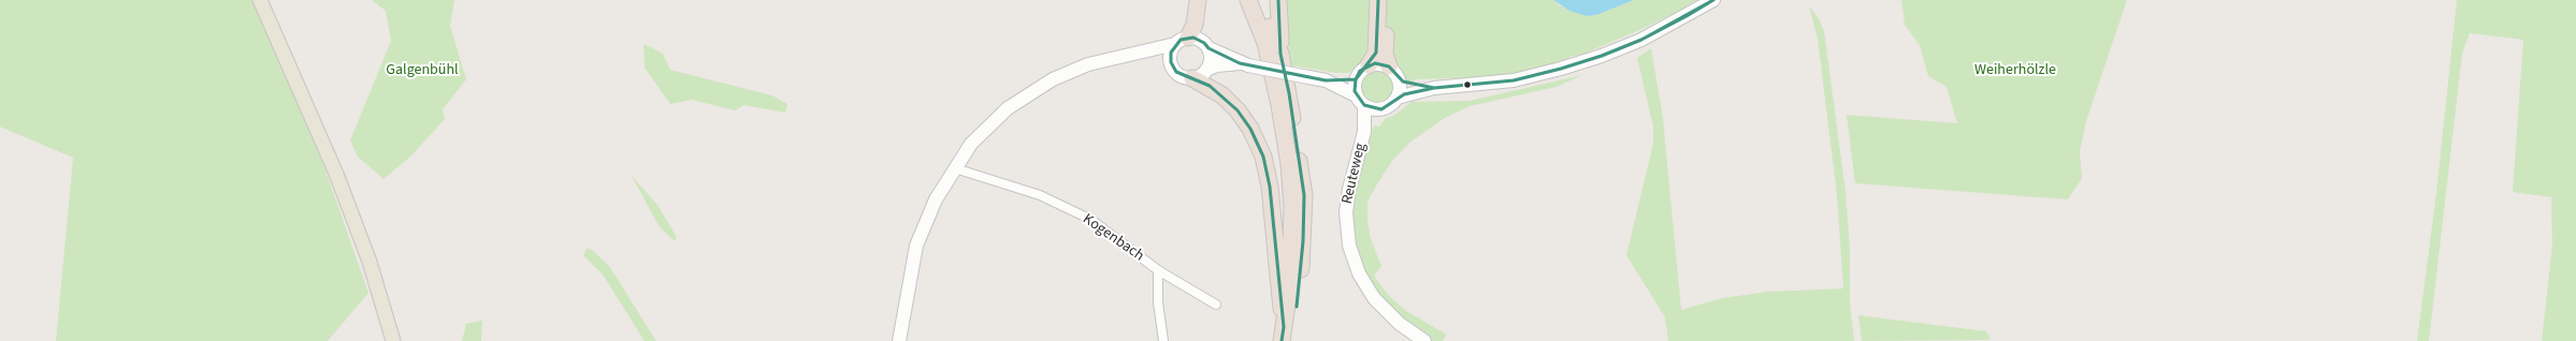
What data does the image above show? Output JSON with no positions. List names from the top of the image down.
{
  "streets": {
    "main road": ["Reuteweg"],
    "street": ["Kogenbach"]
  },
  "parks": ["Galgenbühl", "Weiherhölzle"]
}
